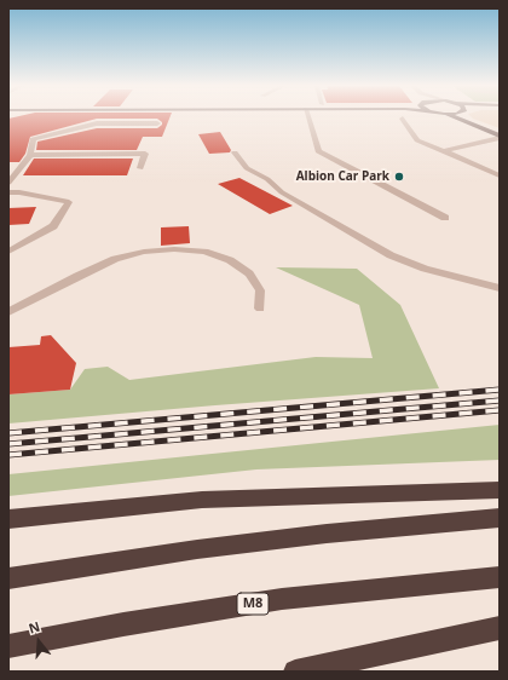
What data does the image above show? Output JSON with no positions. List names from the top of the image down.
{
  "streets": {
    "highway": ["M8"]
  },
  "places": ["Albion Car Park"],
  "north": "top"
}
